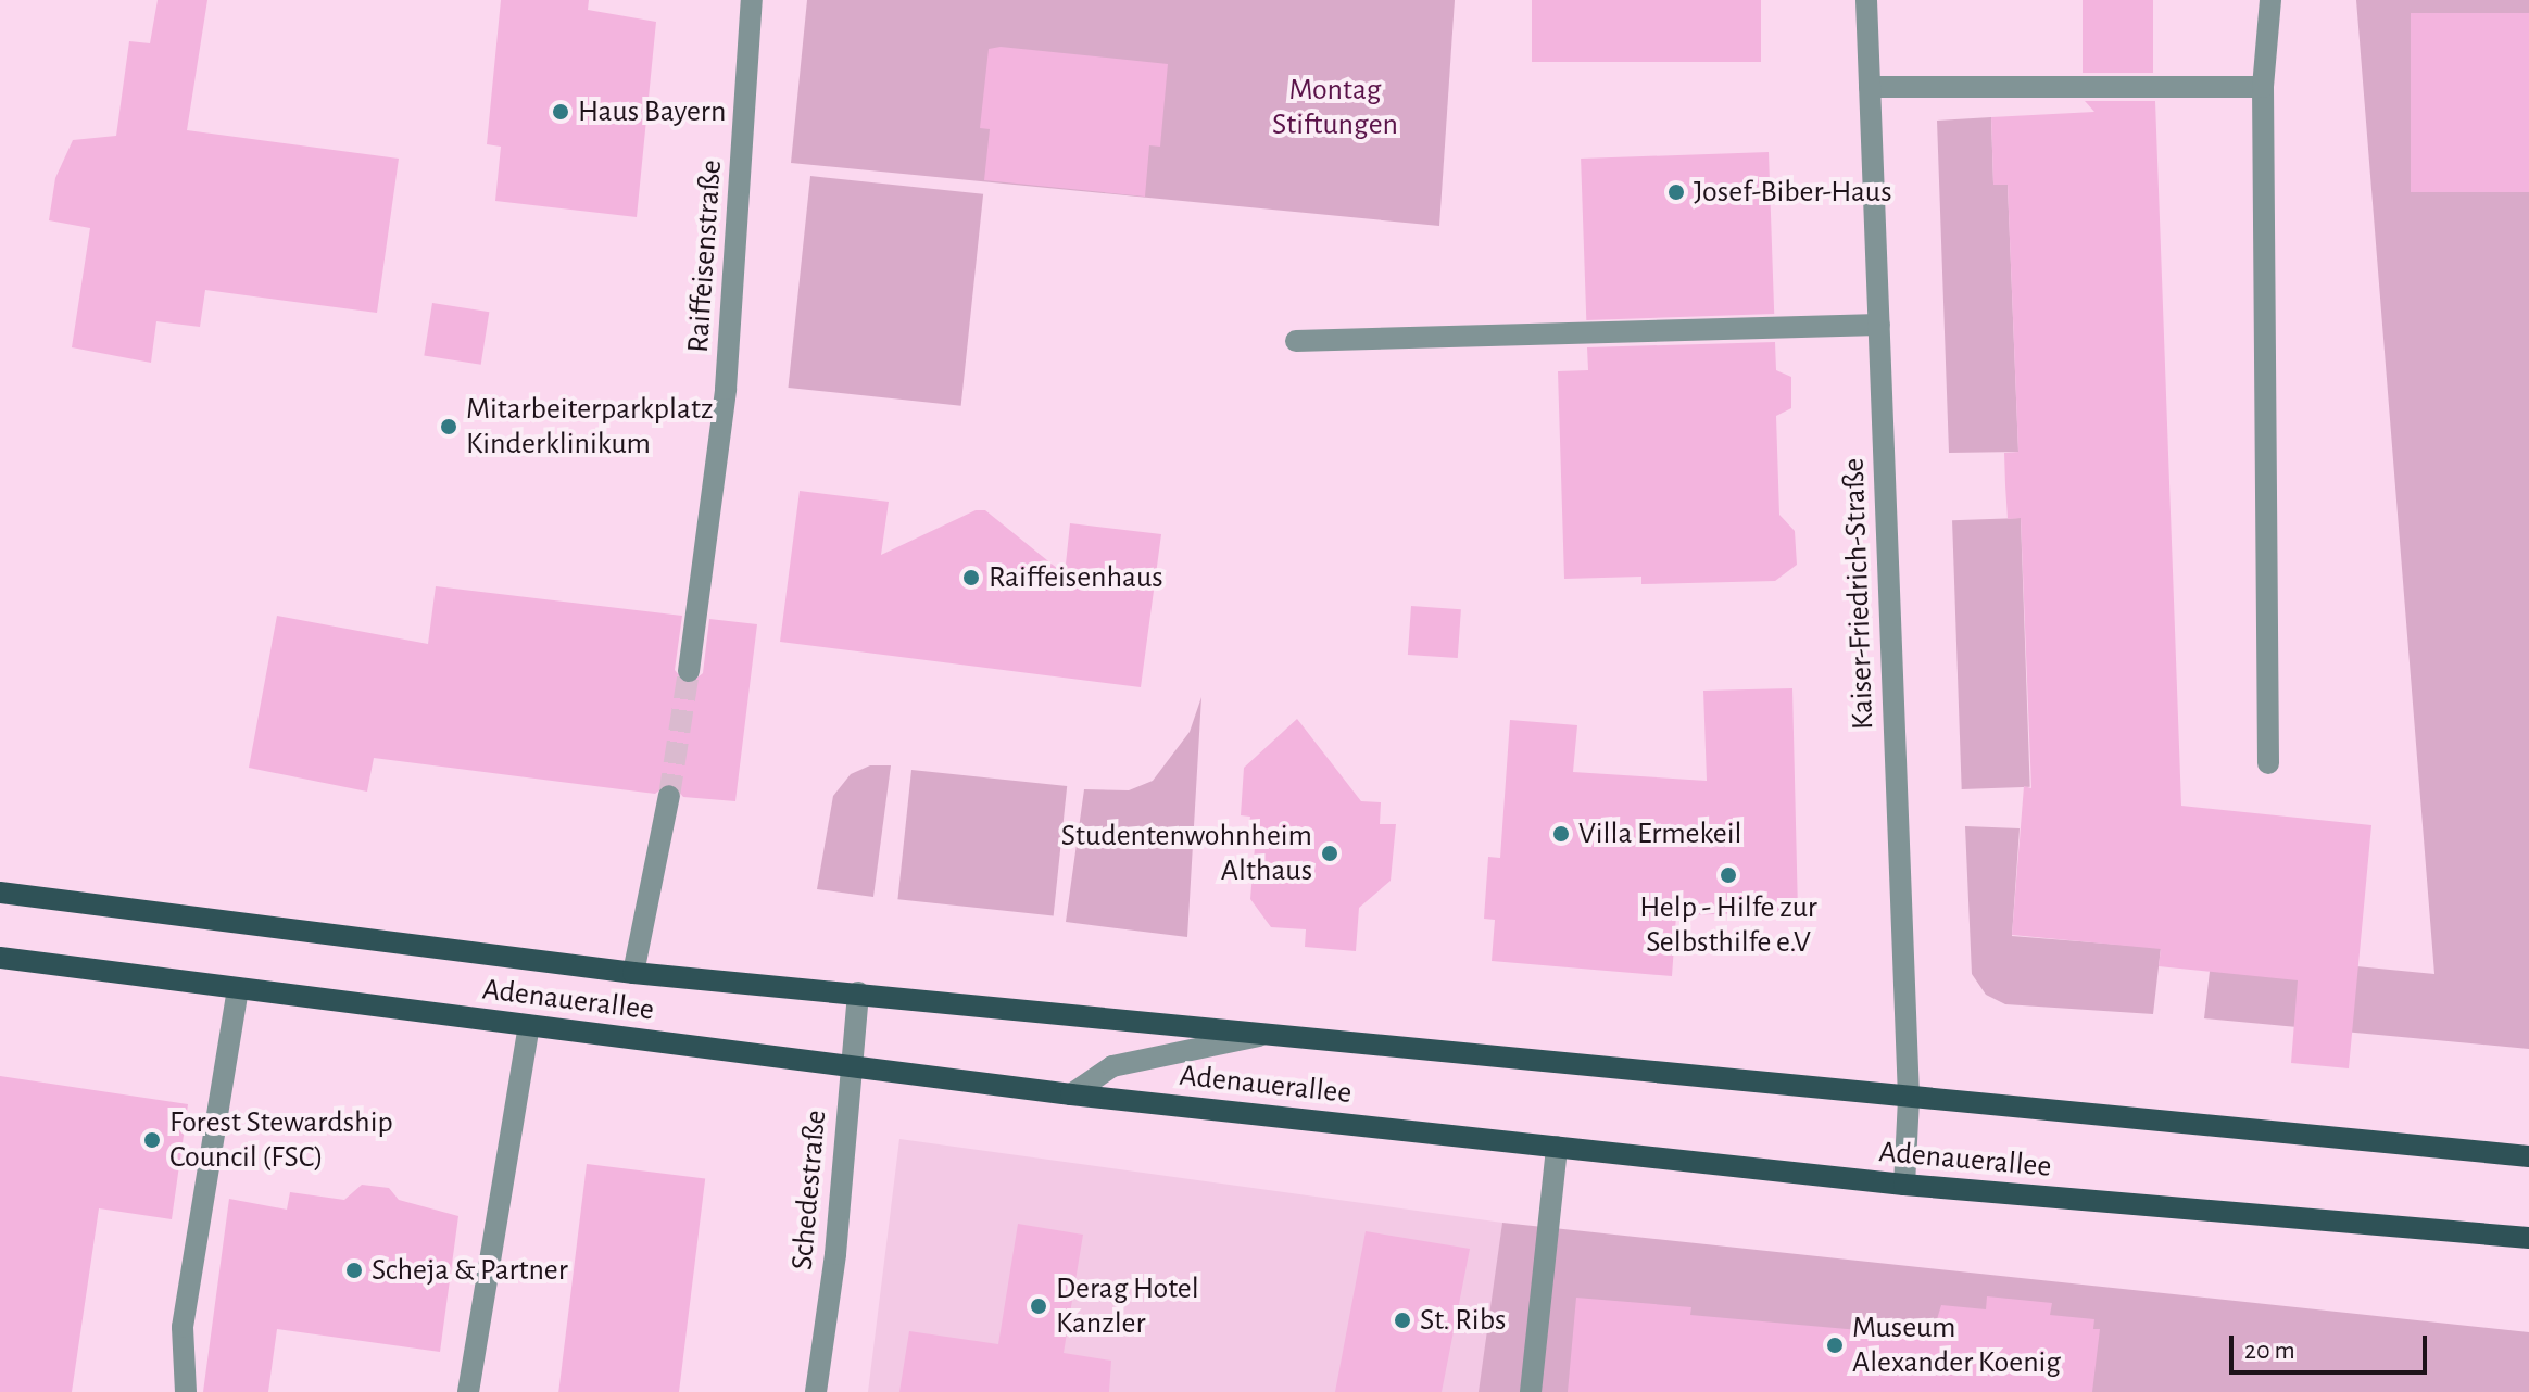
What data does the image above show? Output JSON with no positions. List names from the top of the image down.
{
  "streets": {
    "main road": ["Adenauerallee"],
    "street": ["Raiffeisenstraße", "Kaiser-Friedrich-Straße", "Schedestraße"]
  },
  "crossings": [
    ["Kaiser-Friedrich-Straße", "Adenauerallee"],
    ["Adenauerallee", "Schedestraße"]
  ],
  "parks": ["Montag Stiftungen"],
  "places": [
    "Haus Bayern",
    "Josef-Biber-Haus",
    "Mitarbeiterparkplatz Kinderklinikum",
    "Raiffeisenhaus",
    "Villa Ermekeil",
    "Studentenwohnheim Althaus",
    "Help - Hilfe zur Selbsthilfe e.V",
    "Forest Stewardship Council (FSC)",
    "Scheja & Partner",
    "Derag Hotel Kanzler",
    "St. Ribs",
    "Museum Alexander Koenig"
  ],
  "scale_bar": "20 m"
}
